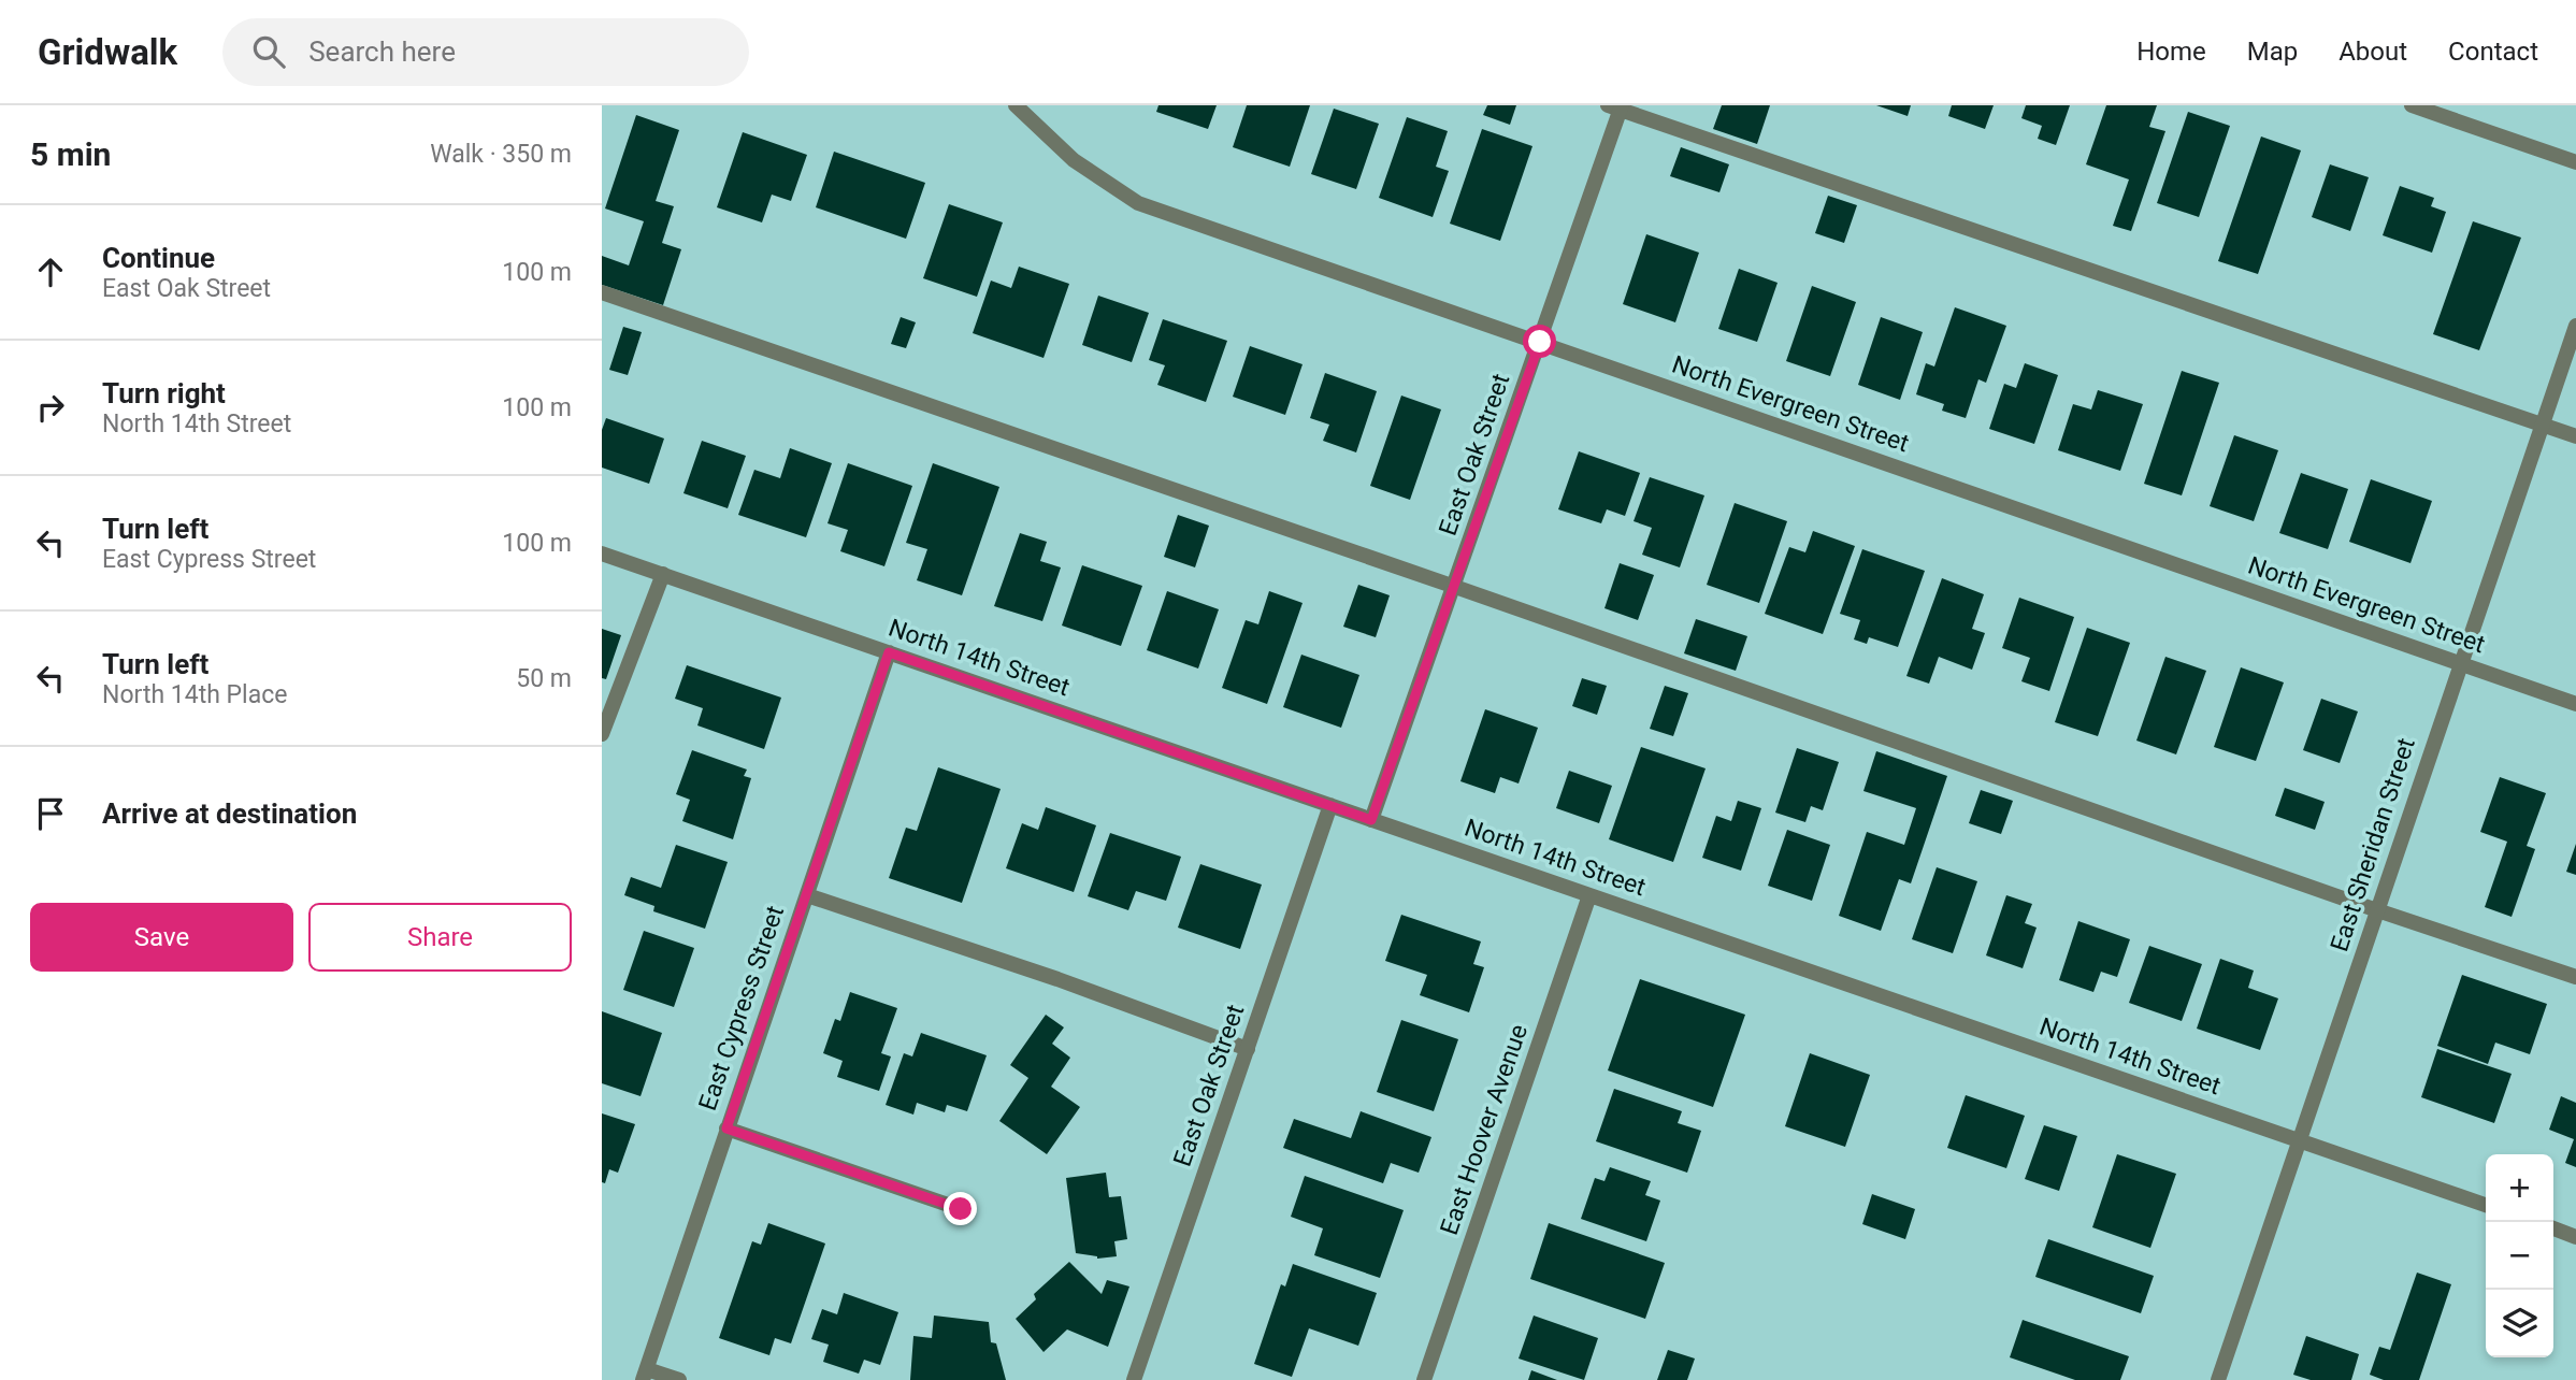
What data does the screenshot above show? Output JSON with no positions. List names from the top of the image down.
{
  "streets": {
    "street": [
      "North Evergreen Street",
      "East Oak Street",
      "North 14th Street",
      "East Sheridan Street",
      "East Cypress Street",
      "East Hoover Avenue"
    ]
  },
  "crossings": [
    ["North Evergreen Street", "East Oak Street"],
    ["North Evergreen Street", "East Sheridan Street"],
    ["East Oak Street", "North 14th Street"],
    ["North 14th Street", "East Sheridan Street"],
    ["North 14th Street", "East Cypress Street"],
    ["North 14th Street", "East Hoover Avenue"]
  ],
  "page": {
    "header": "Gridwalk",
    "search": "Search here",
    "nav": [
      "Home",
      "Map",
      "About",
      "Contact"
    ],
    "heading": ["5 min", "Walk · 350 m"],
    "list": [
      ["Continue", "East Oak Street", "100 m"],
      ["Turn right", "North 14th Street", "100 m"],
      ["Turn left", "East Cypress Street", "100 m"],
      ["Turn left", "North 14th Place", "50 m"],
      "Arrive at destination"
    ],
    "buttons": ["Save", "Share"],
    "map_buttons": ["+", "−"]
  }
}
